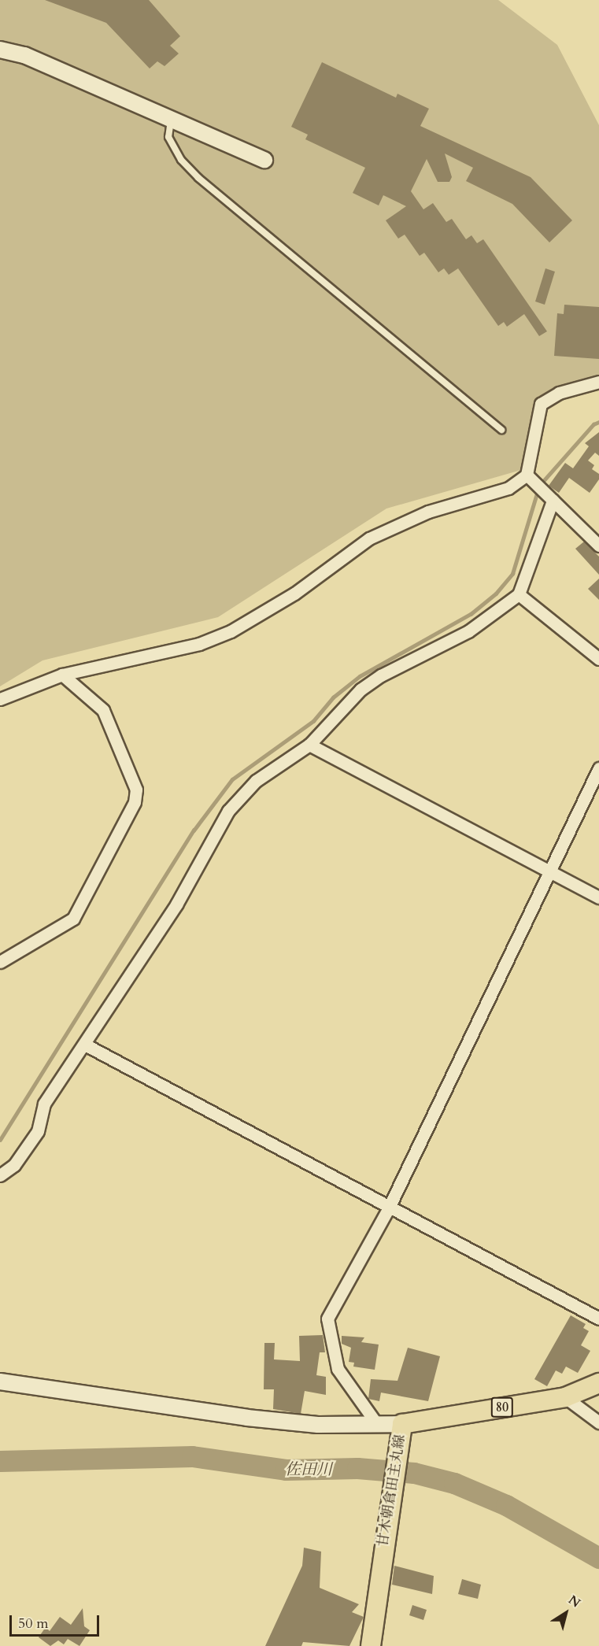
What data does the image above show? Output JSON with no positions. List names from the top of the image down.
{
  "streets": {
    "main road": ["80", "甘木朝倉田主丸線"]
  },
  "water": ["佐田川"],
  "scale_bar": "50 m",
  "north": "top right"
}
